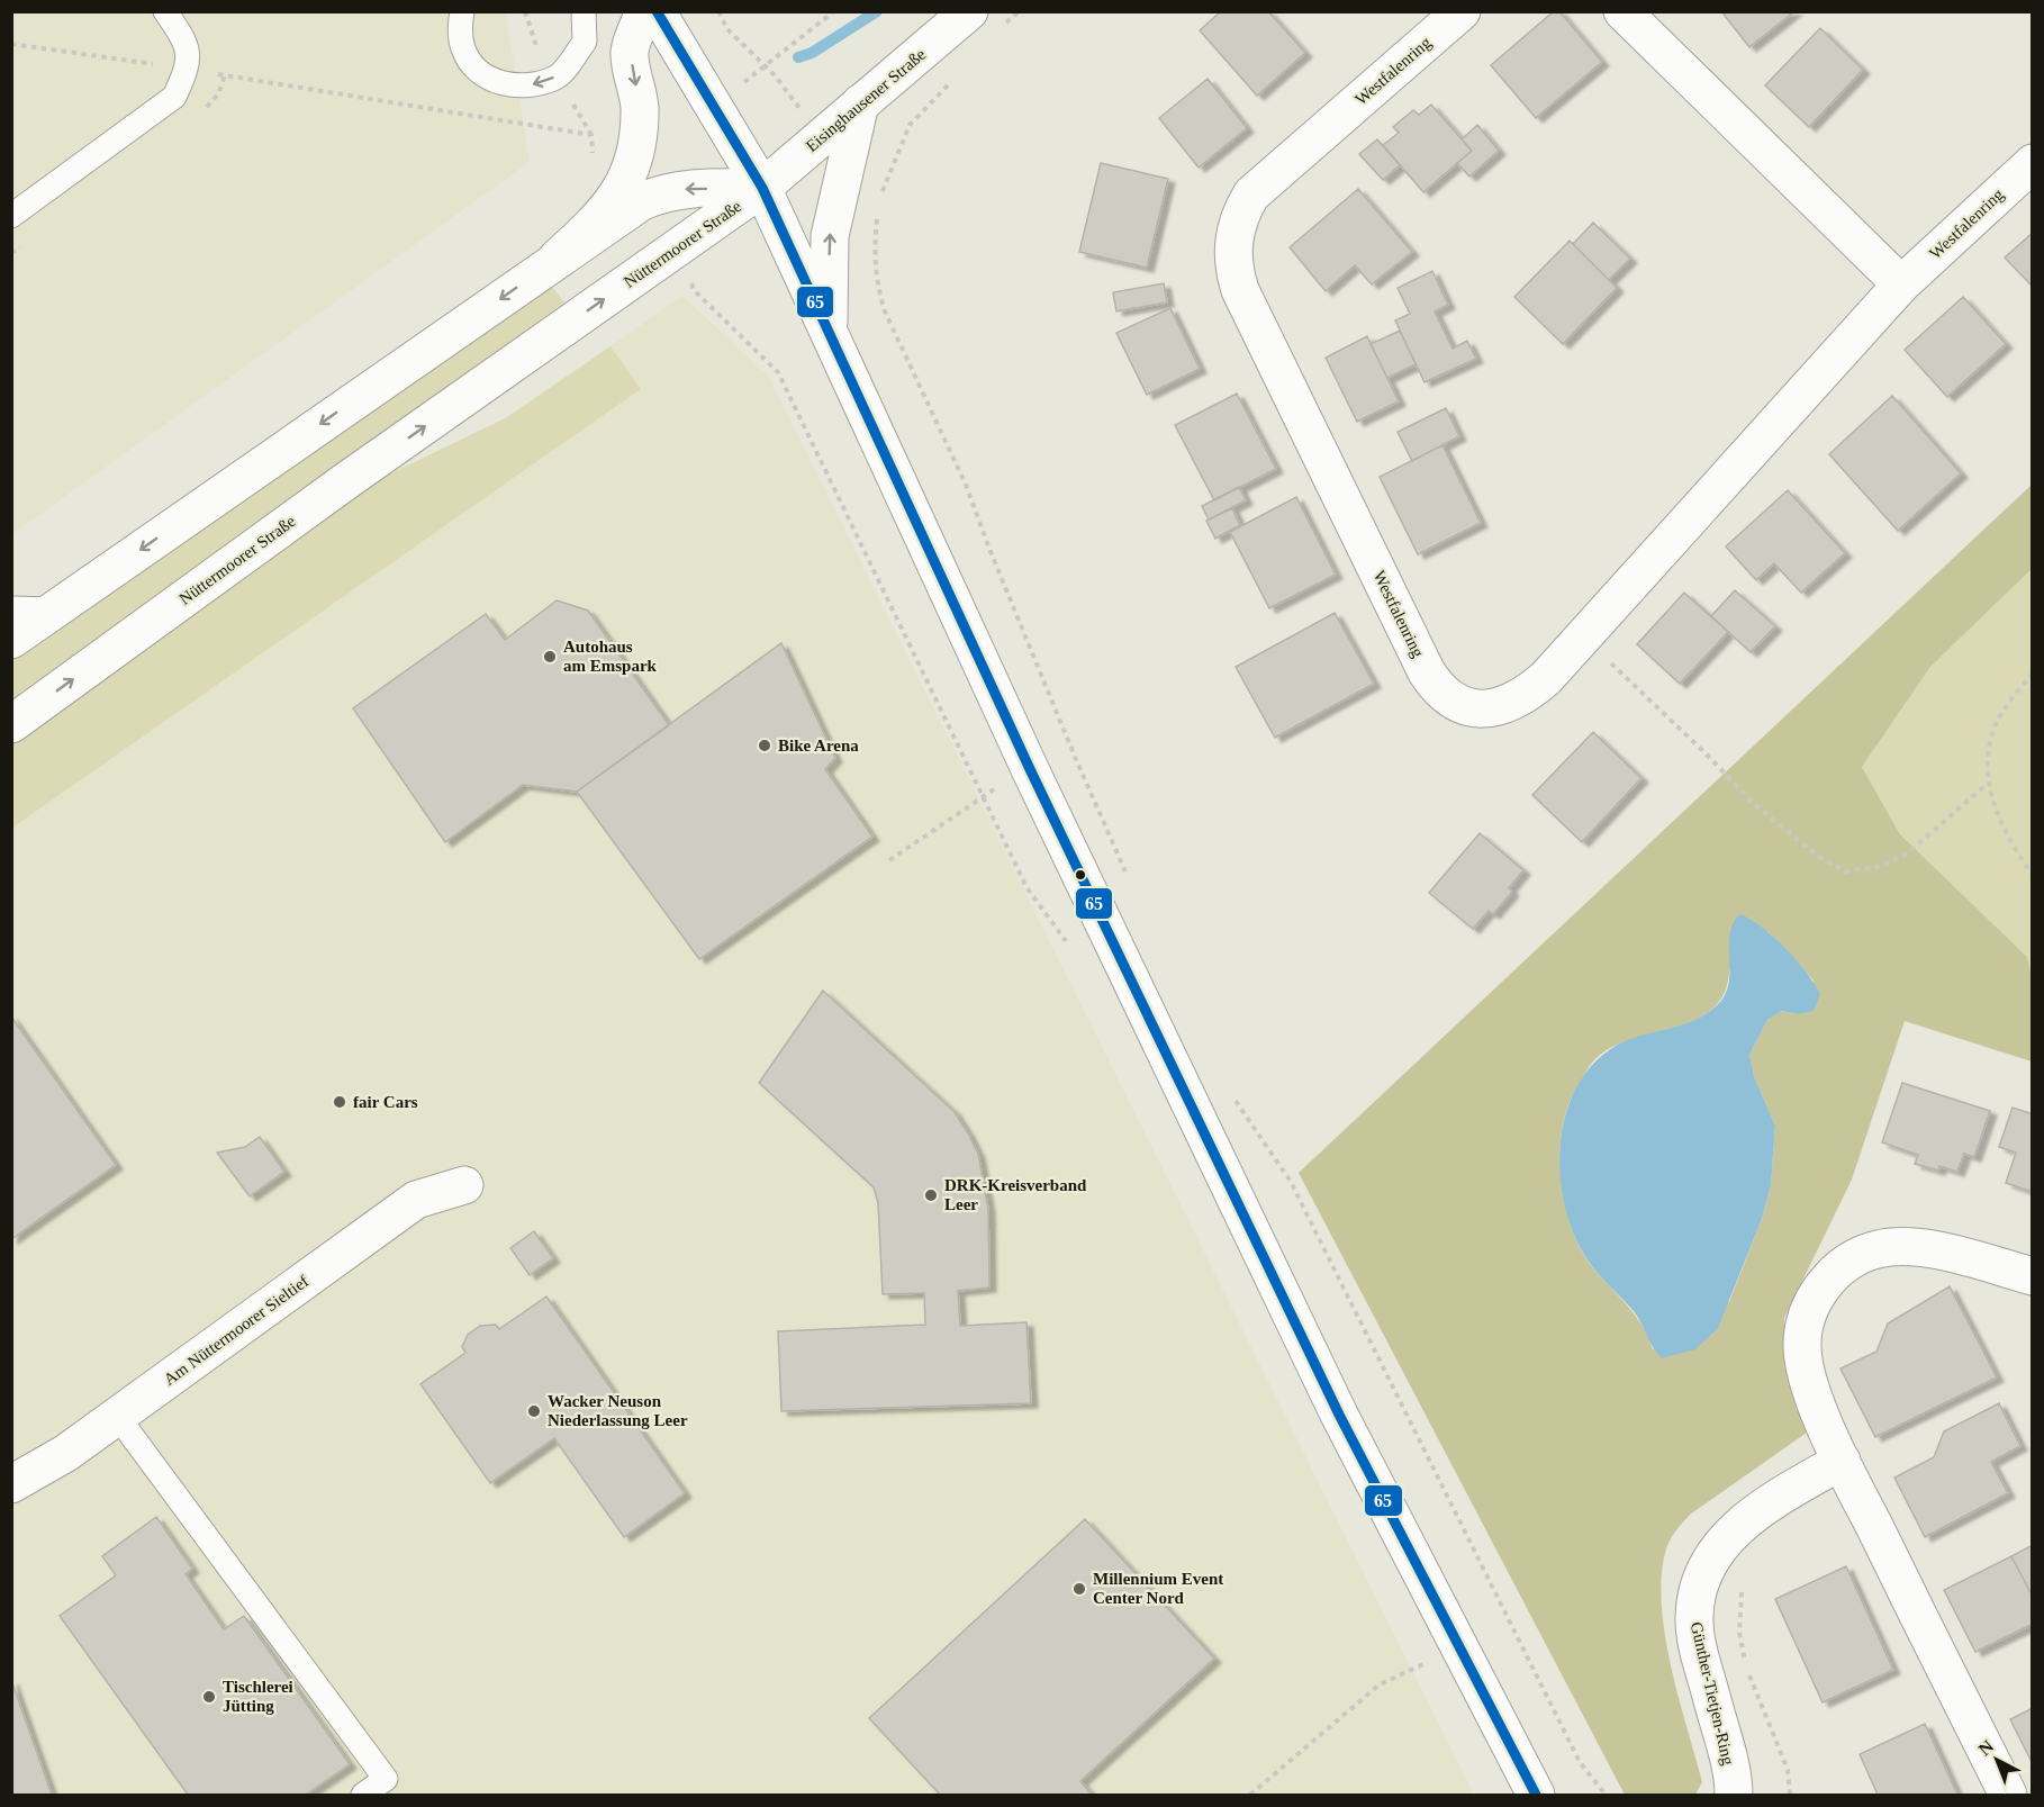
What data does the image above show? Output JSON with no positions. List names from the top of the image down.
{
  "streets": {
    "street": [
      "Westfalenring",
      "Eisinghausener Straße",
      "Nüttermoorer Straße",
      "Am Nüttermoorer Sieltief",
      "Günther-Tietjen-Ring"
    ]
  },
  "crossings": [
    ["Eisinghausener Straße", "Nüttermoorer Straße"]
  ],
  "places": [
    "Autohaus am Emspark",
    "Bike Arena",
    "fair Cars",
    "DRK-Kreisverband Leer",
    "Wacker Neuson Niederlassung Leer",
    "Millennium Event Center Nord",
    "Tischlerei Jütting"
  ],
  "lines": ["transit line 65"],
  "north": "top left"
}
